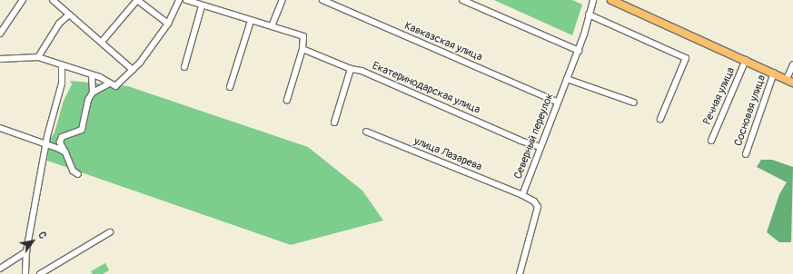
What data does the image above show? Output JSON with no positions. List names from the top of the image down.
{
  "streets": {
    "street": [
      "Кавказская улица",
      "Екатеринодарская улица",
      "Речная улица",
      "Сосновая улица",
      "Северный переулок",
      "улица Лазарева"
    ]
  },
  "crossings": [
    ["Кавказская улица", "Северный переулок"],
    ["Екатеринодарская улица", "Северный переулок"],
    ["Северный переулок", "улица Лазарева"]
  ],
  "north": "top right"
}
